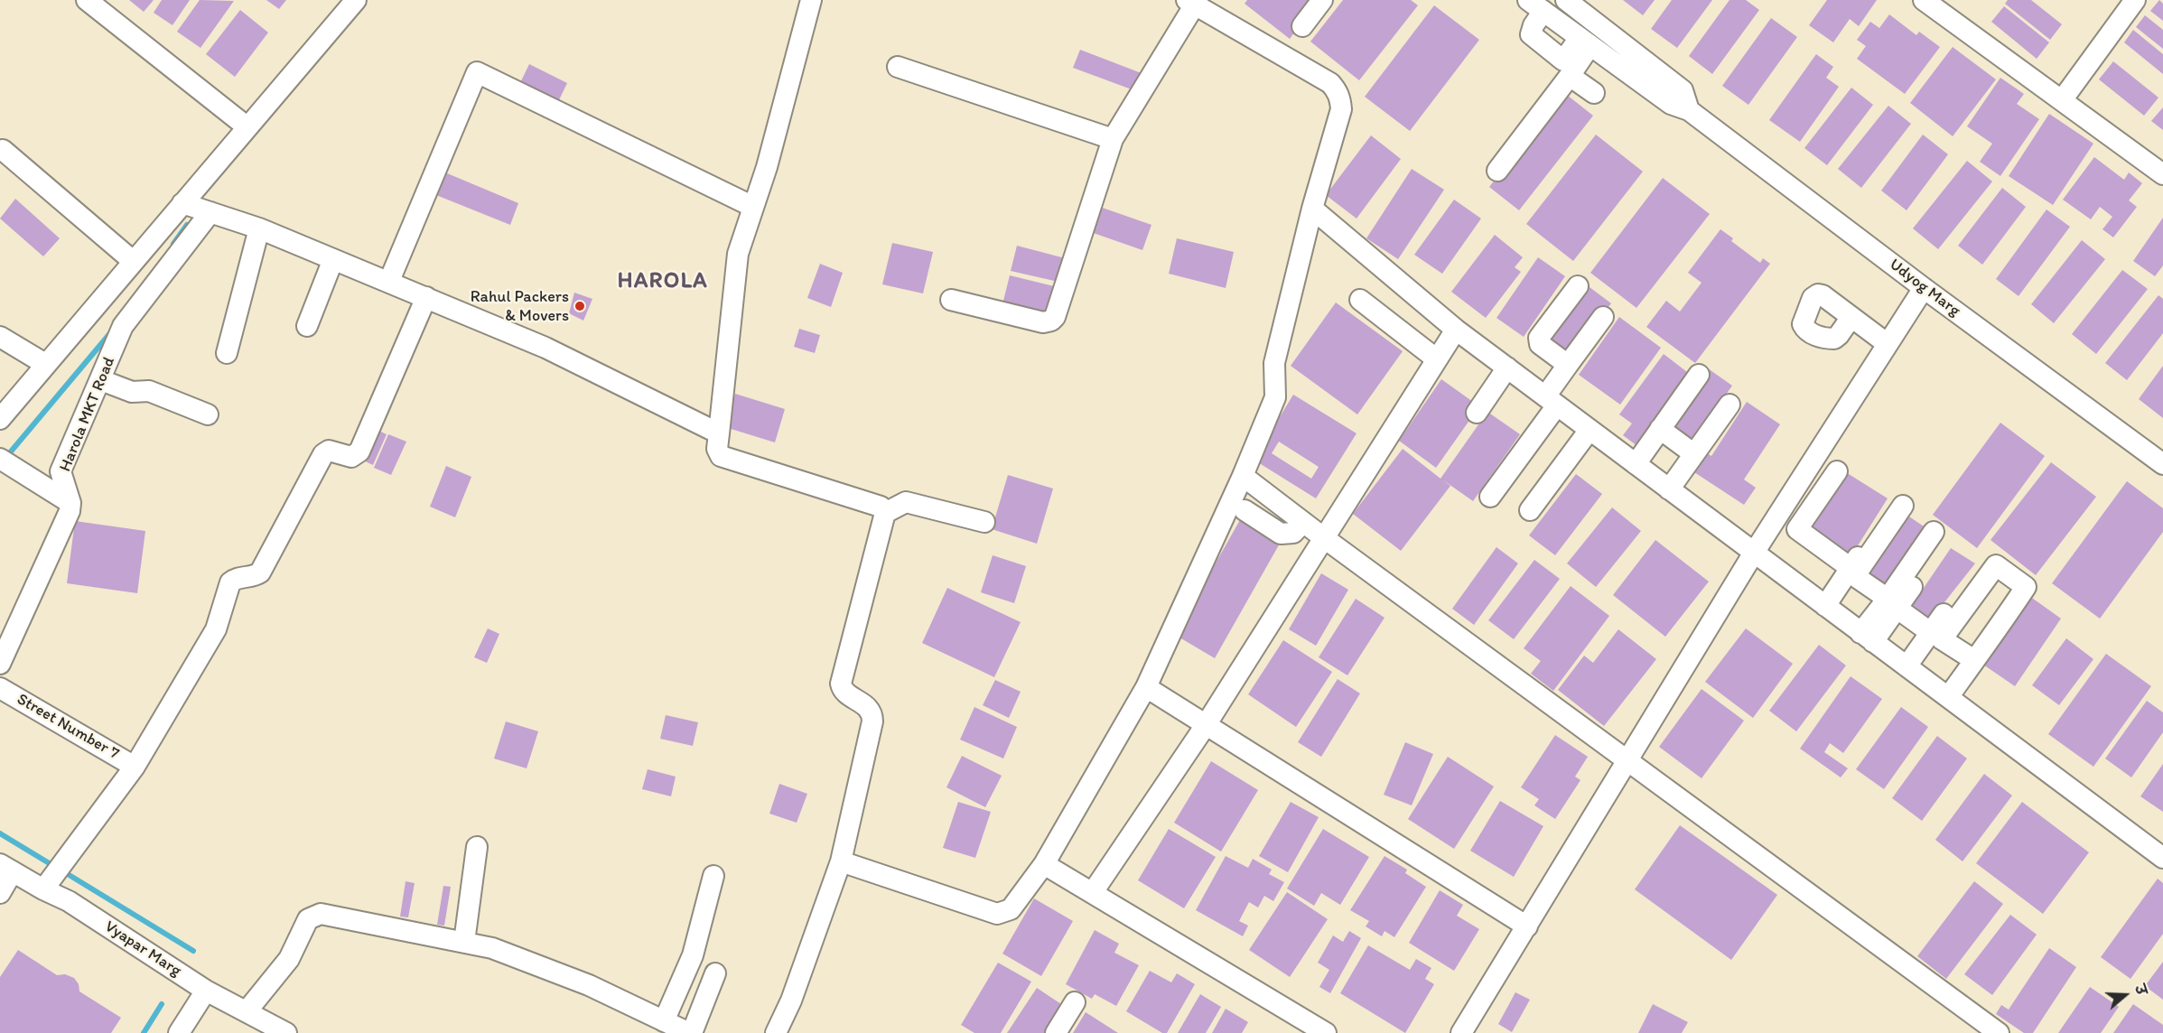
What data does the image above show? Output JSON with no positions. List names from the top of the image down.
{
  "streets": {
    "street": [
      "Udyog Marg",
      "Harola MKT Road",
      "Street Number 7",
      "Vyapar Marg"
    ]
  },
  "districts": ["HAROLA"],
  "places": ["Rahul Packers & Movers"],
  "north": "right"
}
